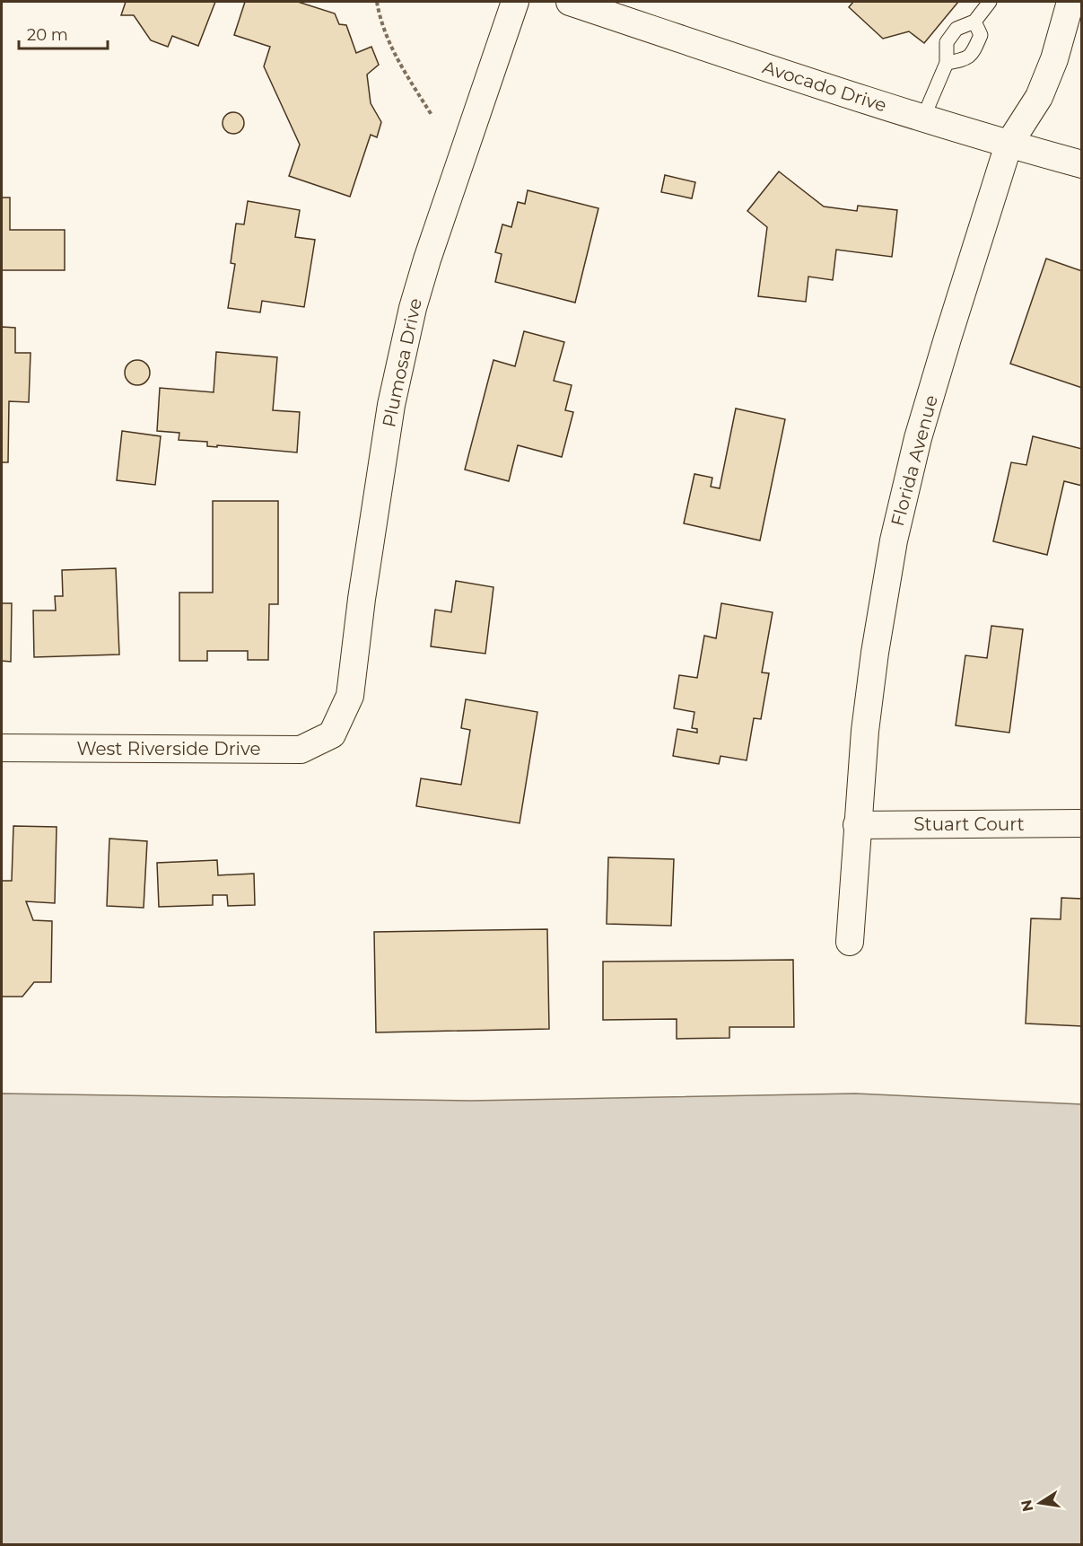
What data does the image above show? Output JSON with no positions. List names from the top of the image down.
{
  "streets": {
    "street": [
      "Avocado Drive",
      "Plumosa Drive",
      "Florida Avenue",
      "West Riverside Drive",
      "Stuart Court"
    ]
  },
  "crossings": [
    ["Avocado Drive", "Florida Avenue"],
    ["Plumosa Drive", "West Riverside Drive"],
    ["Florida Avenue", "Stuart Court"]
  ],
  "scale_bar": "20 m",
  "north": "left"
}
